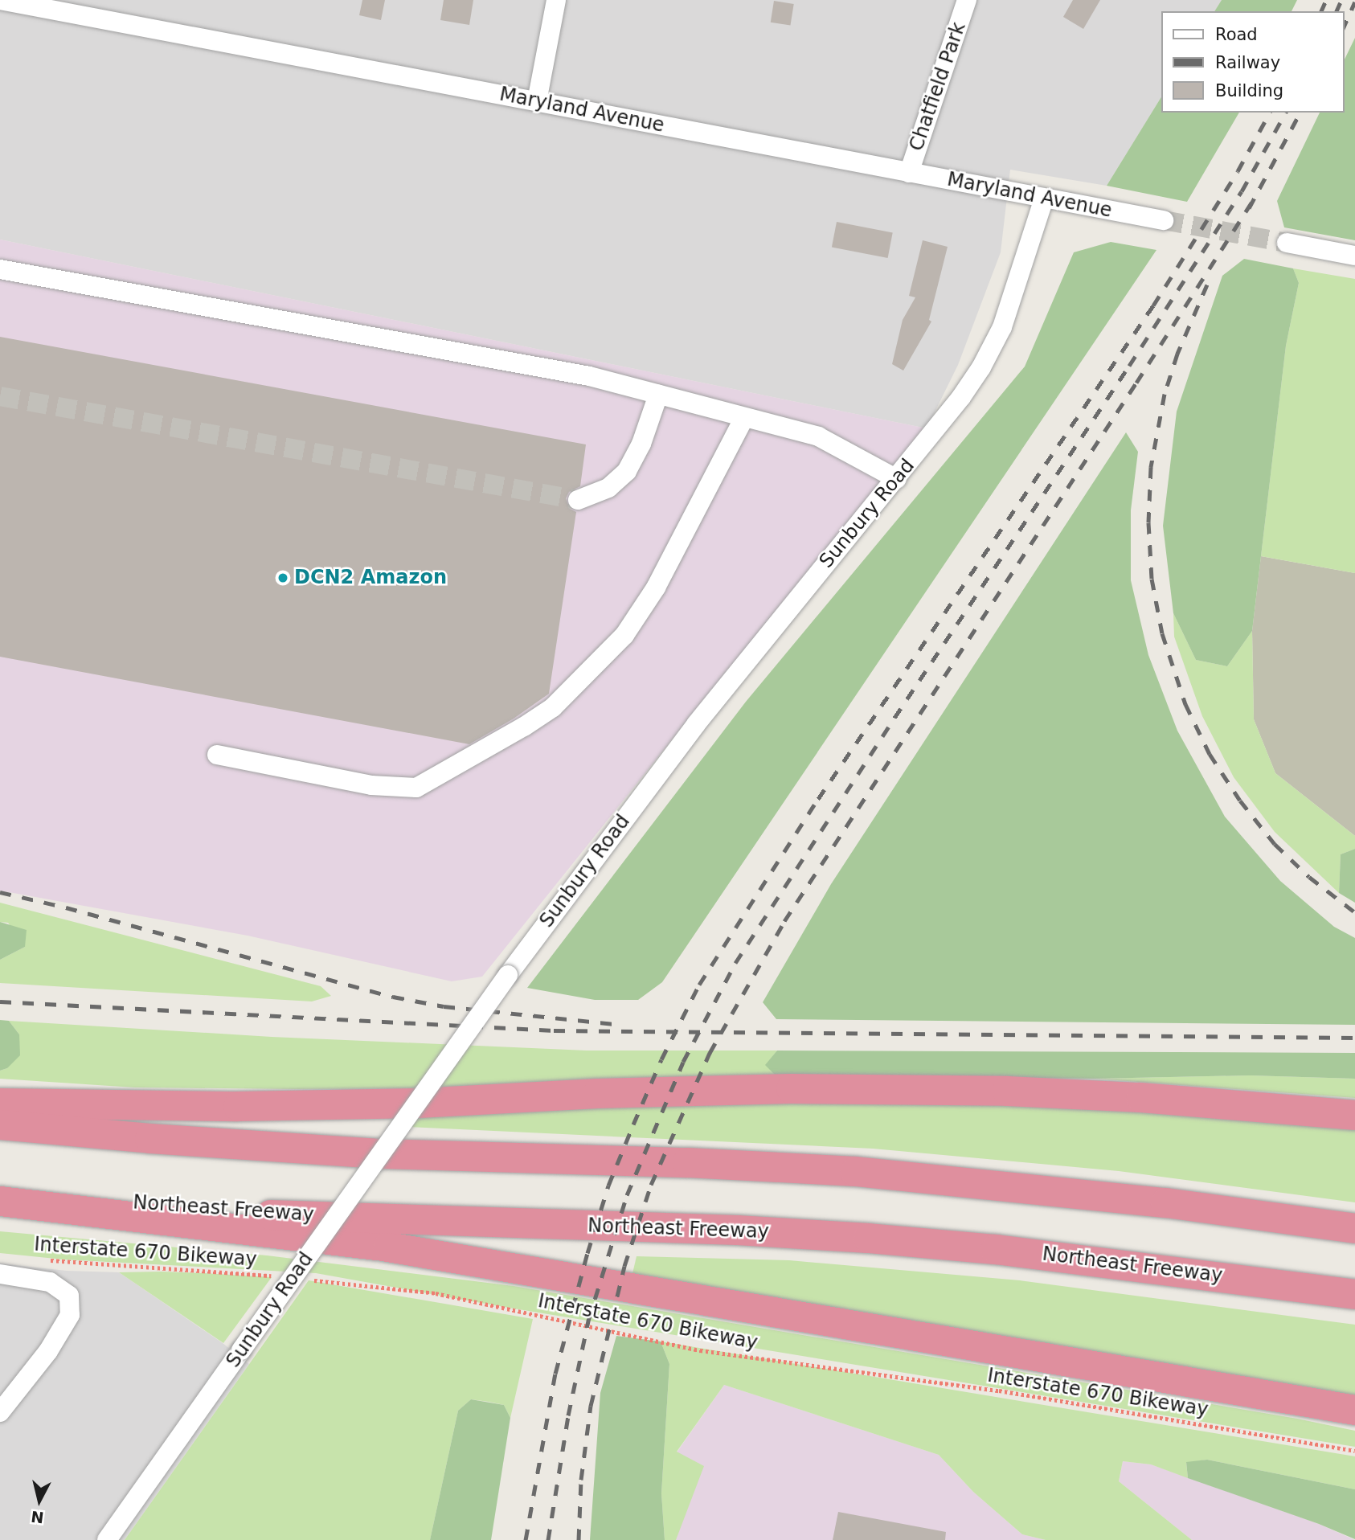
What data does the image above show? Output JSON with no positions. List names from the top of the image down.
{
  "streets": {
    "highway": ["Northeast Freeway"],
    "street": ["Chatfield Park", "Maryland Avenue", "Sunbury Road"],
    "path": ["Interstate 670 Bikeway"]
  },
  "crossings": [
    ["Chatfield Park", "Maryland Avenue"],
    ["Maryland Avenue", "Sunbury Road"]
  ],
  "places": ["DCN2 Amazon"],
  "legend": ["Road", "Railway", "Building"],
  "north": "bottom"
}
